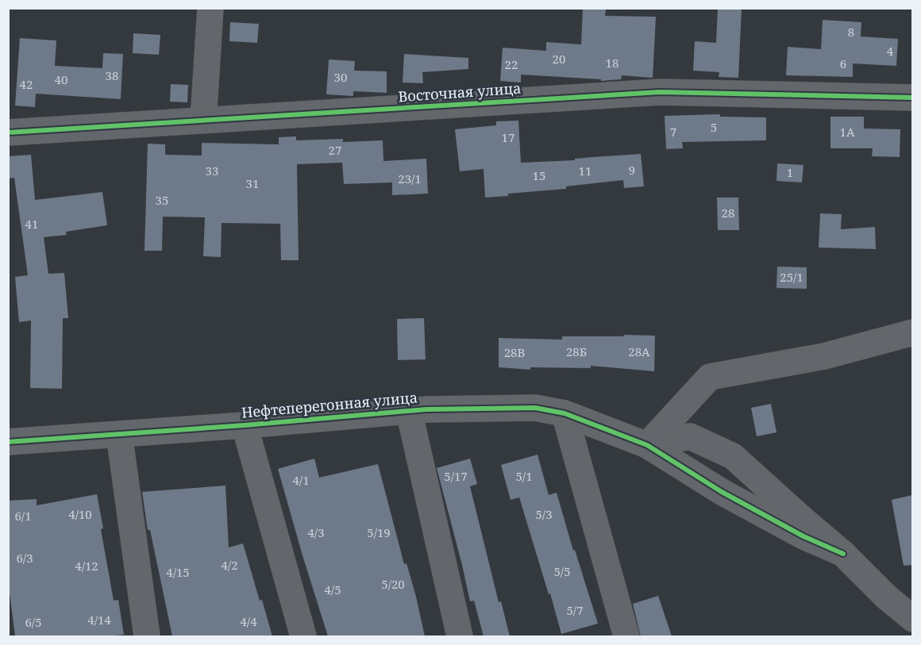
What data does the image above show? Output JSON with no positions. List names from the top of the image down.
{
  "streets": {
    "street": ["Восточная улица", "Нефтеперегонная улица"]
  },
  "house_numbers": [
    "8",
    "4",
    "20",
    "18",
    "6",
    "22",
    "38",
    "30",
    "40",
    "42",
    "5",
    "7",
    "1А",
    "17",
    "27",
    "9",
    "33",
    "11",
    "1",
    "15",
    "23/1",
    "31",
    "35",
    "28",
    "41",
    "25/1",
    "28Б",
    "28А",
    "28В",
    "5/17",
    "5/1",
    "4/1",
    "4/10",
    "5/3",
    "6/1",
    "4/3",
    "5/19",
    "6/3",
    "4/2",
    "4/12",
    "5/5",
    "4/15",
    "5/20",
    "4/5",
    "5/7",
    "4/14",
    "4/4",
    "6/5"
  ]
}
